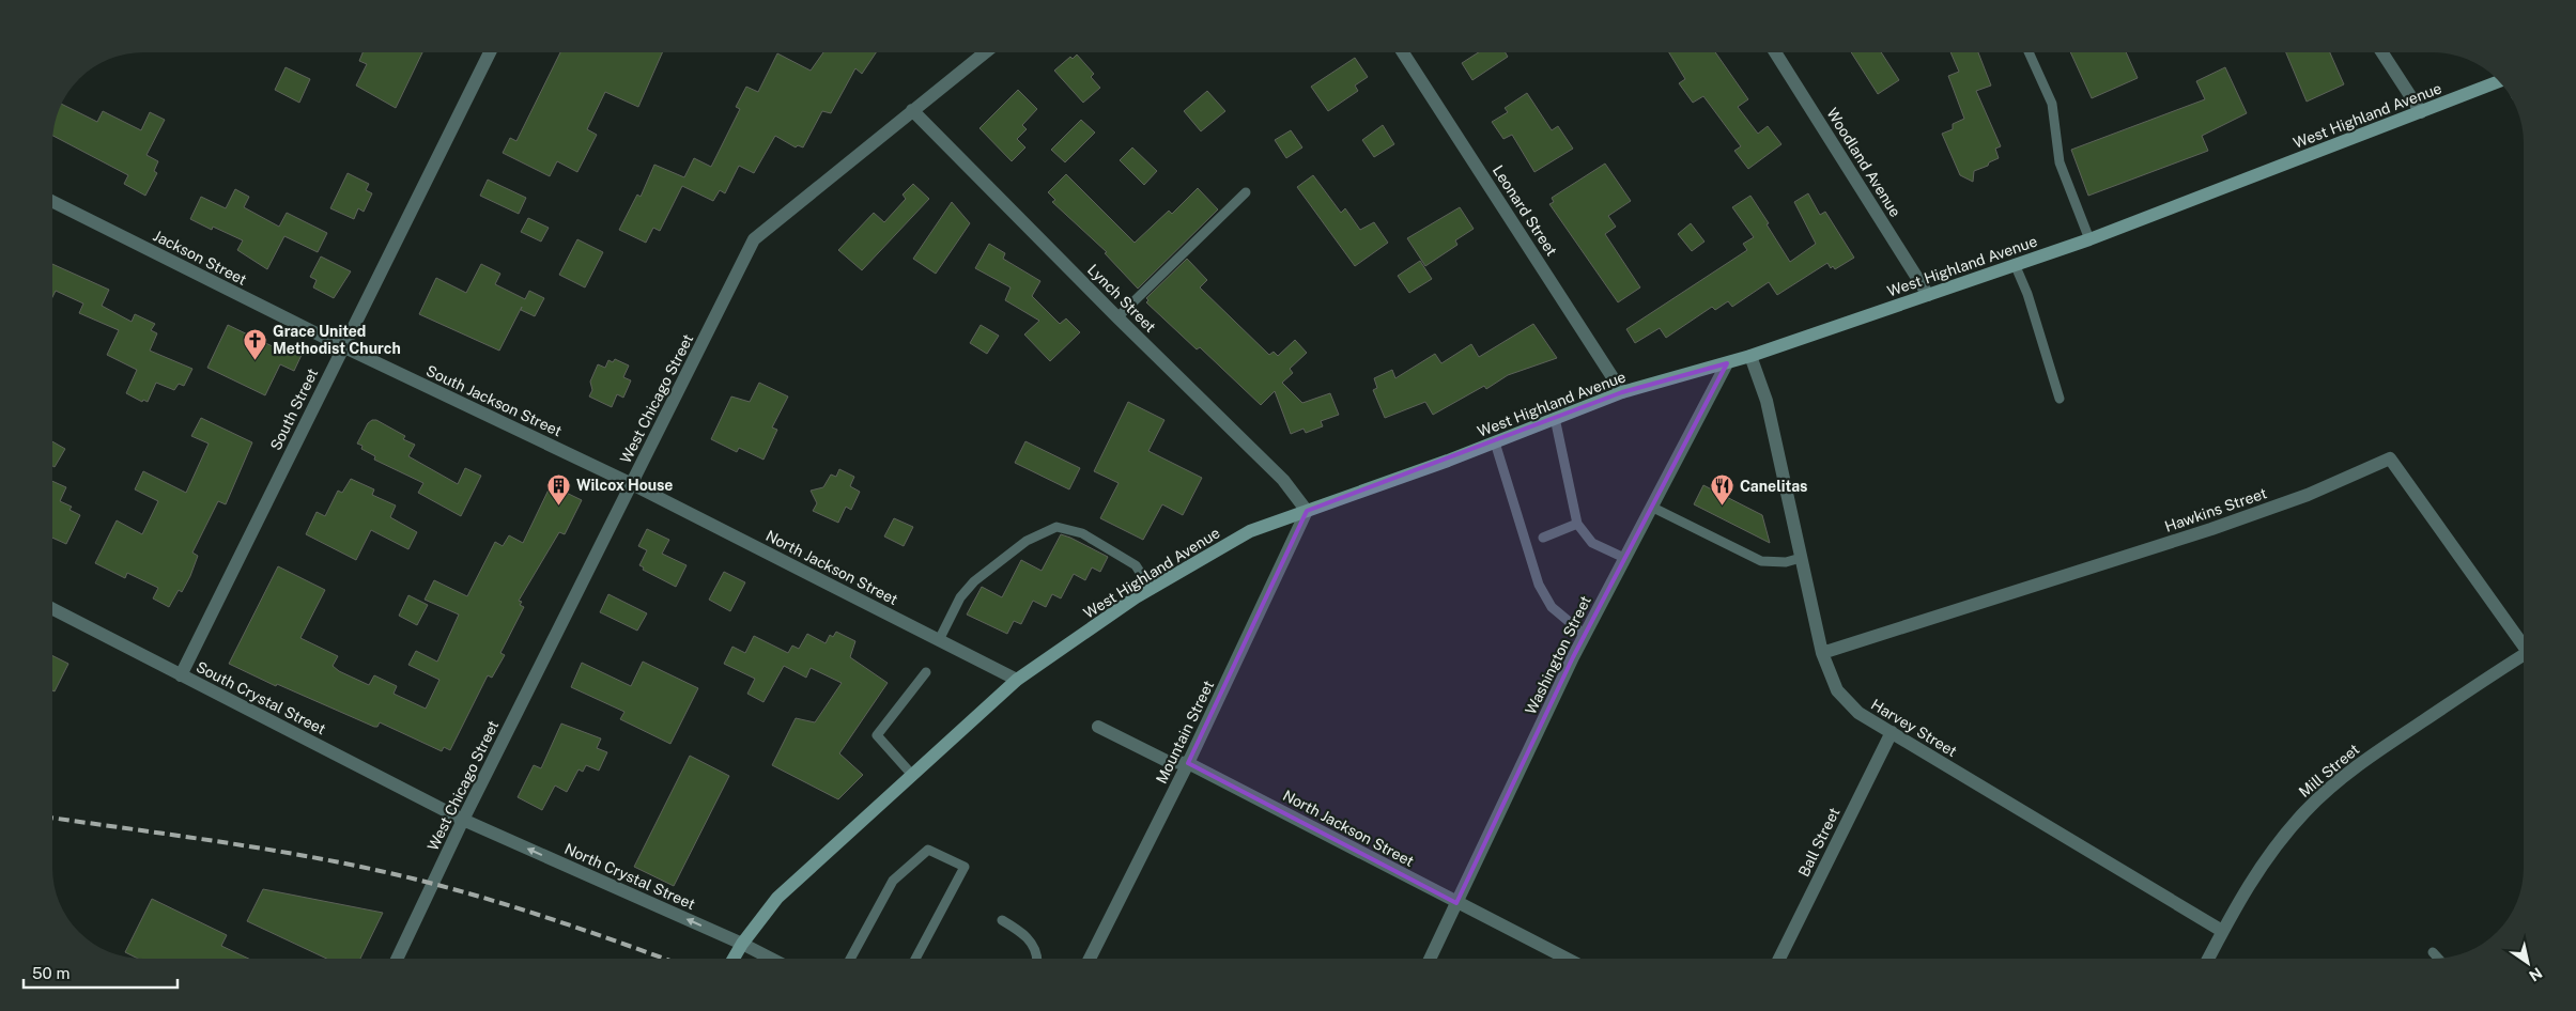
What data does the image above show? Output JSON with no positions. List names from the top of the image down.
{
  "streets": {
    "main road": ["West Highland Avenue"],
    "street": [
      "Woodland Avenue",
      "Leonard Street",
      "Jackson Street",
      "Lynch Street",
      "West Chicago Street",
      "South Jackson Street",
      "South Street",
      "Hawkins Street",
      "North Jackson Street",
      "Washington Street",
      "South Crystal Street",
      "Harvey Street",
      "Mountain Street",
      "Mill Street",
      "Ball Street",
      "North Crystal Street"
    ]
  },
  "crossings": [
    ["West Highland Avenue", "Woodland Avenue"],
    ["West Highland Avenue", "Leonard Street"],
    ["West Highland Avenue", "Lynch Street"],
    ["West Highland Avenue", "North Jackson Street"],
    ["West Highland Avenue", "Washington Street"],
    ["West Highland Avenue", "Harvey Street"],
    ["West Highland Avenue", "Mountain Street"],
    ["West Highland Avenue", "North Crystal Street"],
    ["Jackson Street", "South Jackson Street"],
    ["Jackson Street", "South Street"],
    ["Lynch Street", "West Chicago Street"],
    ["Lynch Street", "Mountain Street"],
    ["West Chicago Street", "South Jackson Street"],
    ["West Chicago Street", "North Jackson Street"],
    ["West Chicago Street", "South Crystal Street"],
    ["West Chicago Street", "North Crystal Street"],
    ["South Jackson Street", "South Street"],
    ["South Jackson Street", "North Jackson Street"],
    ["South Street", "South Crystal Street"],
    ["Hawkins Street", "Harvey Street"],
    ["North Jackson Street", "Washington Street"],
    ["North Jackson Street", "Mountain Street"],
    ["South Crystal Street", "North Crystal Street"],
    ["Harvey Street", "Mill Street"],
    ["Harvey Street", "Ball Street"]
  ],
  "one_way": ["North Crystal Street"],
  "places": {
    "church": ["Grace United Methodist Church"],
    "building": ["Wilcox House"],
    "restaurant": ["Canelitas"]
  },
  "scale_bar": "50 m",
  "north": "bottom right"
}
